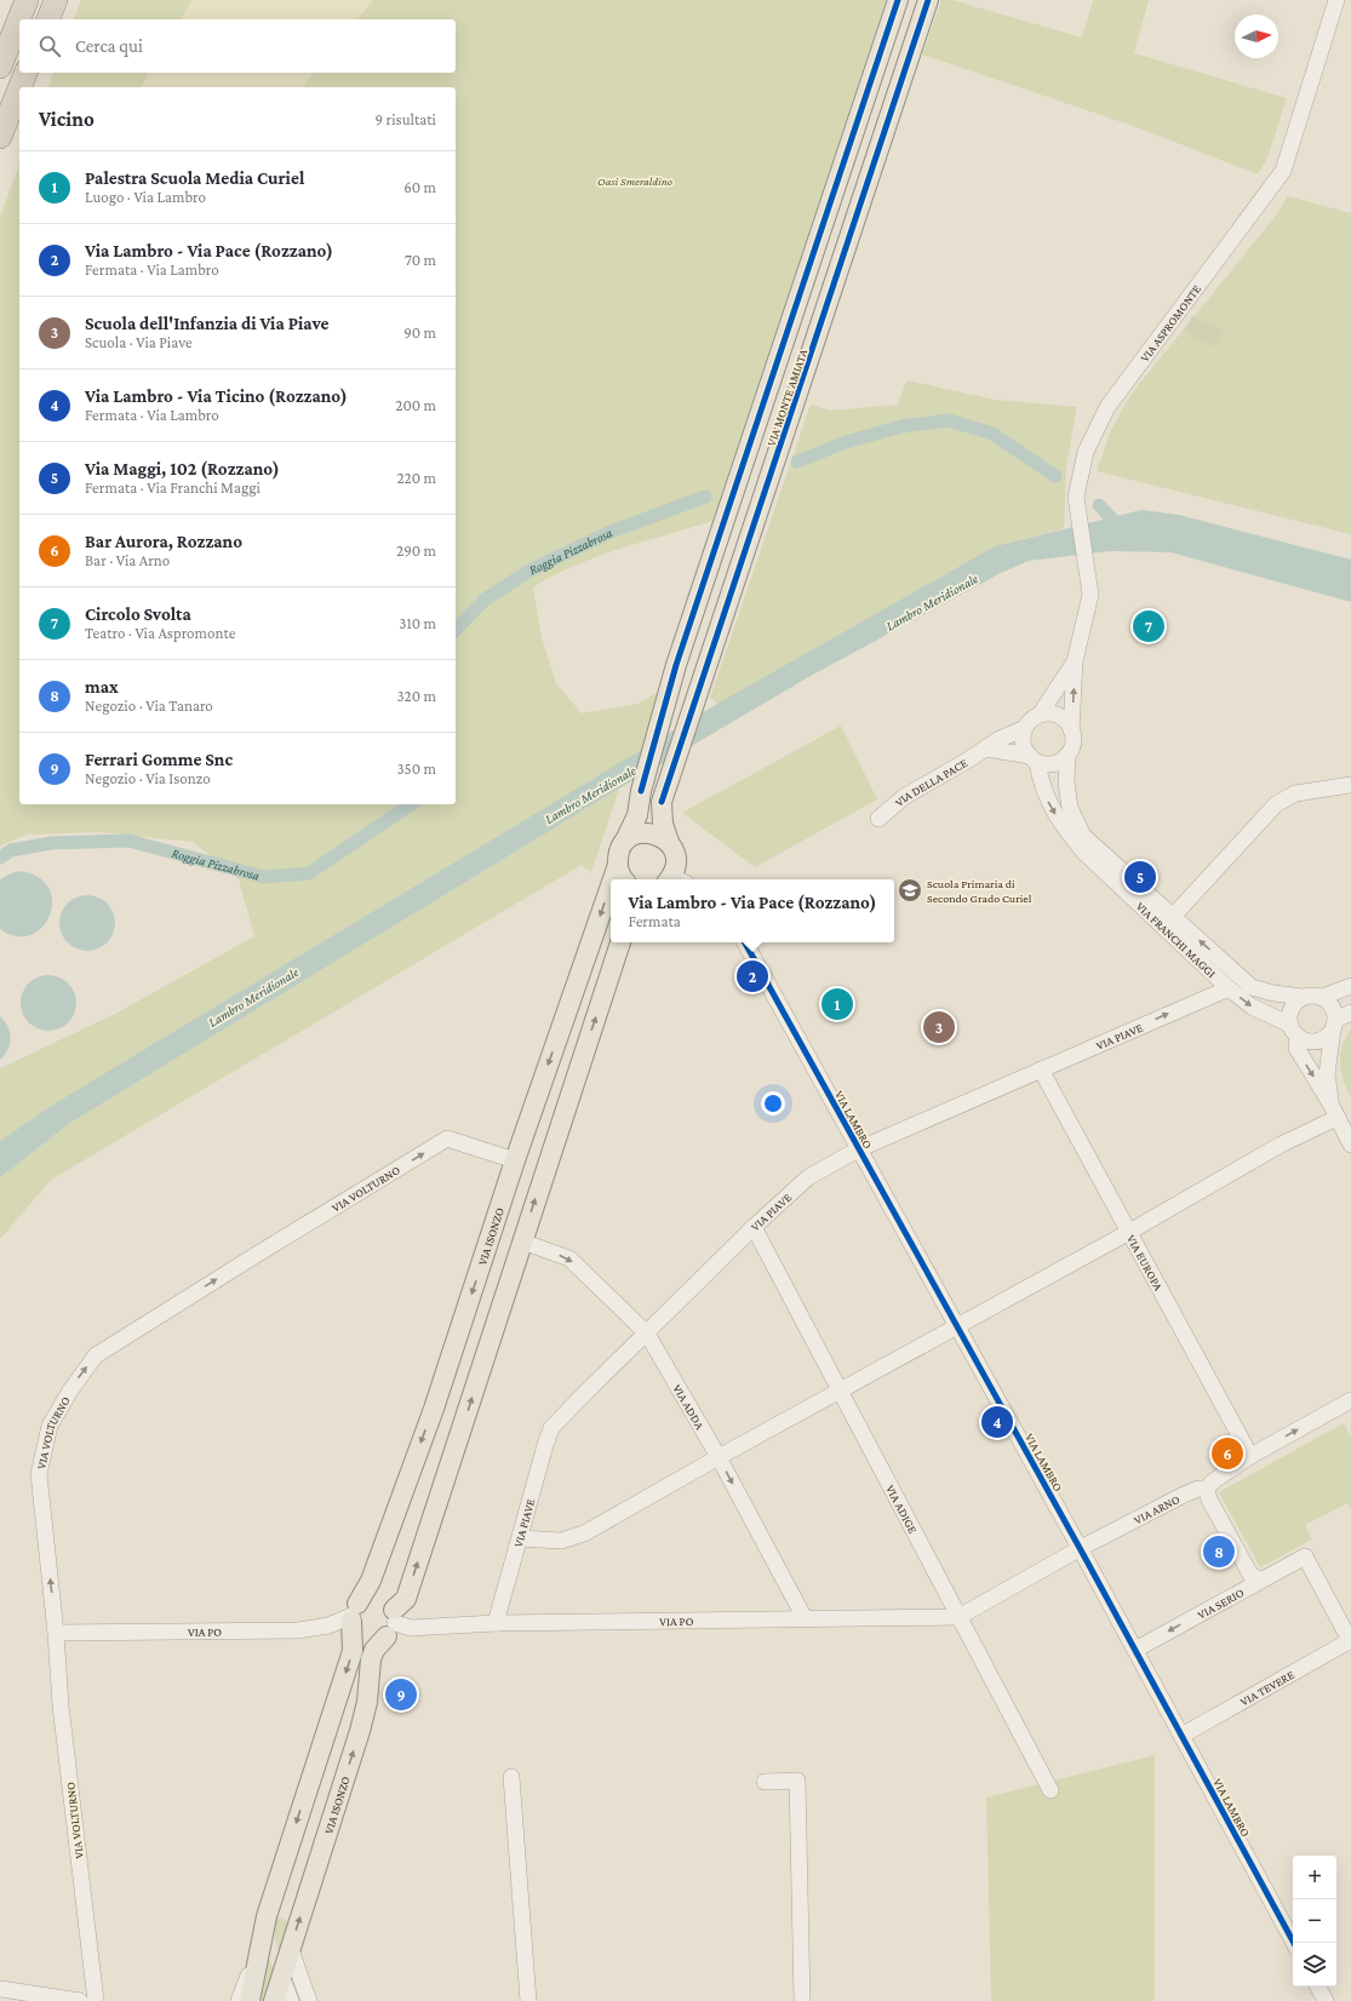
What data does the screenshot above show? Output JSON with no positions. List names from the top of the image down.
{
  "streets": {
    "main road": ["VIA MONTE AMIATA", "VIA ISONZO"],
    "street": [
      "VIA ASPROMONTE",
      "VIA DELLA PACE",
      "VIA FRANCHI MAGGI",
      "VIA PIAVE",
      "VIA LAMBRO",
      "VIA VOLTURNO",
      "VIA EUROPA",
      "VIA ADDA",
      "VIA ADIGE",
      "VIA ARNO",
      "VIA SERIO",
      "VIA PO",
      "VIA TEVERE"
    ]
  },
  "crossings": [
    ["VIA ASPROMONTE", "VIA DELLA PACE"],
    ["VIA ASPROMONTE", "VIA FRANCHI MAGGI"],
    ["VIA MONTE AMIATA", "VIA ISONZO"],
    ["VIA DELLA PACE", "VIA FRANCHI MAGGI"],
    ["VIA FRANCHI MAGGI", "VIA PIAVE"],
    ["VIA PIAVE", "VIA LAMBRO"],
    ["VIA PIAVE", "VIA EUROPA"],
    ["VIA PIAVE", "VIA ADDA"],
    ["VIA PIAVE", "VIA ADIGE"],
    ["VIA PIAVE", "VIA PO"],
    ["VIA LAMBRO", "VIA ARNO"],
    ["VIA LAMBRO", "VIA SERIO"],
    ["VIA LAMBRO", "VIA TEVERE"],
    ["VIA VOLTURNO", "VIA ISONZO"],
    ["VIA VOLTURNO", "VIA PO"],
    ["VIA ISONZO", "VIA ADDA"],
    ["VIA ISONZO", "VIA PO"],
    ["VIA EUROPA", "VIA ARNO"],
    ["VIA ADDA", "VIA PO"],
    ["VIA ADIGE", "VIA ARNO"],
    ["VIA ADIGE", "VIA PO"],
    ["VIA ARNO", "VIA PO"],
    ["VIA SERIO", "VIA TEVERE"]
  ],
  "one_way": ["VIA VOLTURNO", "VIA ADDA", "VIA SERIO"],
  "water": ["Roggia Pizzabrosa", "Lambro Meridionale"],
  "parks": ["Oasi Smeraldino"],
  "places": {
    "school or university": ["Scuola Primaria di Secondo Grado Curiel"]
  },
  "north": "right",
  "page": {
    "search": "Cerca qui",
    "heading": ["Vicino", "9 risultati"],
    "list": [
      {
        "mark": "1",
        "name": "Palestra Scuola Media Curiel",
        "note": "Luogo · Via Lambro",
        "value": "60 m"
      },
      {
        "mark": "2",
        "name": "Via Lambro - Via Pace (Rozzano)",
        "note": "Fermata · Via Lambro",
        "value": "70 m"
      },
      {
        "mark": "3",
        "name": "Scuola dell'Infanzia di Via Piave",
        "note": "Scuola · Via Piave",
        "value": "90 m"
      },
      {
        "mark": "4",
        "name": "Via Lambro - Via Ticino (Rozzano)",
        "note": "Fermata · Via Lambro",
        "value": "200 m"
      },
      {
        "mark": "5",
        "name": "Via Maggi, 102 (Rozzano)",
        "note": "Fermata · Via Franchi Maggi",
        "value": "220 m"
      },
      {
        "mark": "6",
        "name": "Bar Aurora, Rozzano",
        "note": "Bar · Via Arno",
        "value": "290 m"
      },
      {
        "mark": "7",
        "name": "Circolo Svolta",
        "note": "Teatro · Via Aspromonte",
        "value": "310 m"
      },
      {
        "mark": "8",
        "name": "max",
        "note": "Negozio · Via Tanaro",
        "value": "320 m"
      },
      {
        "mark": "9",
        "name": "Ferrari Gomme Snc",
        "note": "Negozio · Via Isonzo",
        "value": "350 m"
      }
    ],
    "pins": [
      "7",
      "5",
      "2",
      "1",
      "3",
      "4",
      "6",
      "8",
      "9"
    ],
    "popup": ["Via Lambro - Via Pace (Rozzano)", "Fermata"],
    "map_buttons": ["+", "−"]
  }
}
